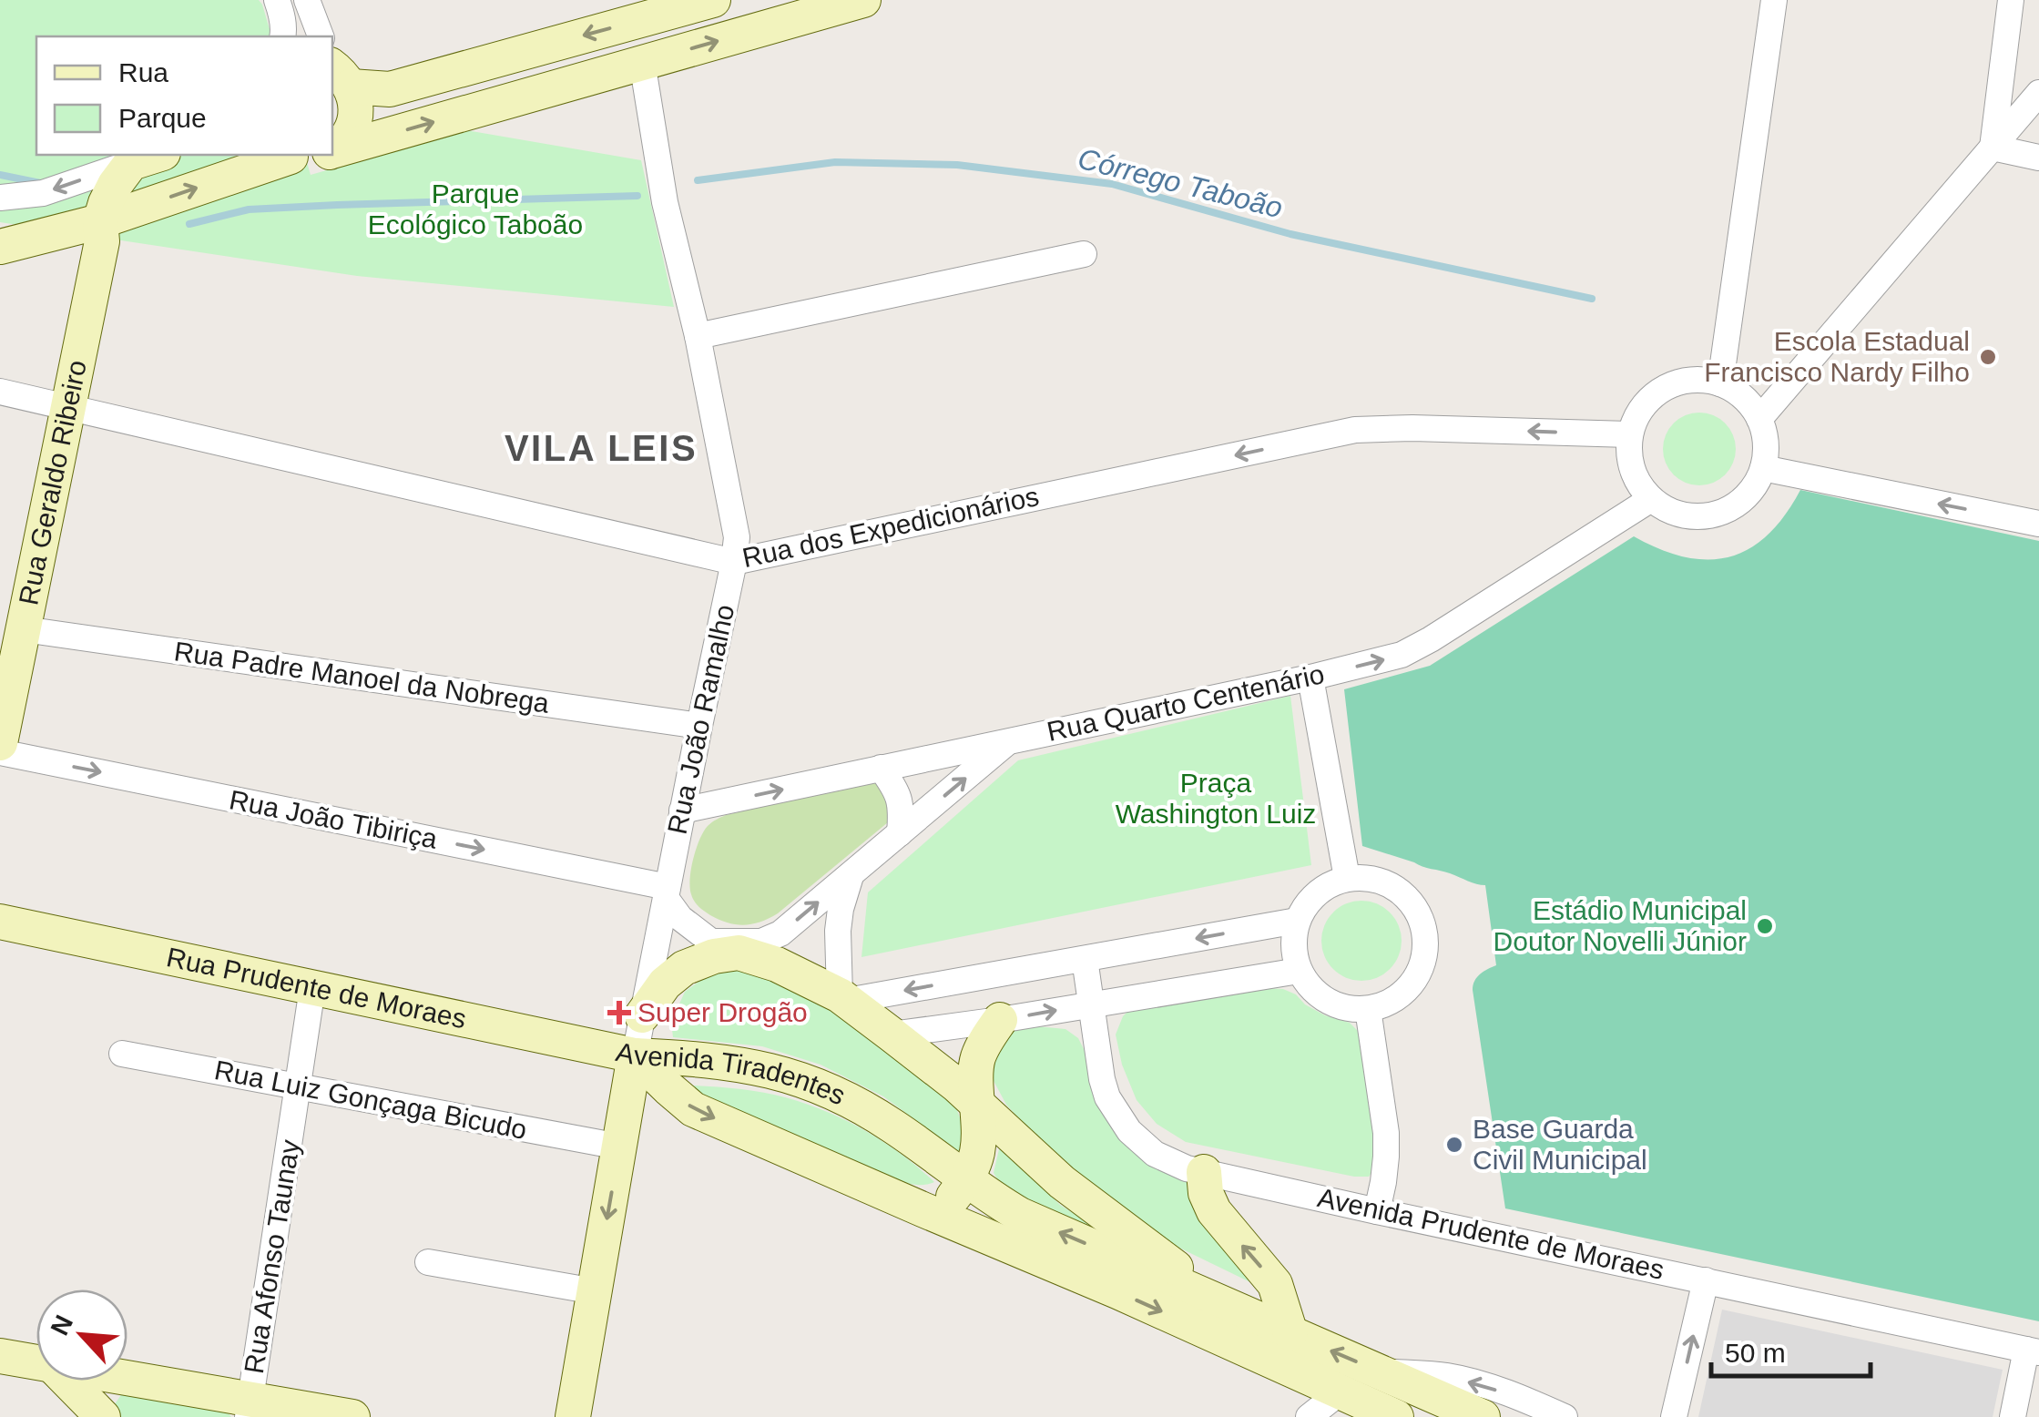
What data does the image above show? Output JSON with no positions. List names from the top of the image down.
{
  "streets": {
    "main road": ["Rua Geraldo Ribeiro", "Rua Prudente de Moraes", "Avenida Tiradentes"],
    "street": [
      "Rua dos Expedicionários",
      "Rua Padre Manoel da Nobrega",
      "Rua Quarto Centenário",
      "Rua João Ramalho",
      "Rua João Tibiriça",
      "Rua Luiz Gonçaga Bicudo",
      "Avenida Prudente de Moraes",
      "Rua Afonso Taunay"
    ]
  },
  "crossings": [
    ["Rua Geraldo Ribeiro", "Rua dos Expedicionários"],
    ["Rua Geraldo Ribeiro", "Rua Padre Manoel da Nobrega"],
    ["Rua dos Expedicionários", "Rua Quarto Centenário"],
    ["Rua dos Expedicionários", "Rua João Ramalho"],
    ["Rua Padre Manoel da Nobrega", "Rua João Ramalho"],
    ["Rua Quarto Centenário", "Rua João Ramalho"],
    ["Rua João Ramalho", "Rua João Tibiriça"],
    ["Rua João Ramalho", "Rua Prudente de Moraes"],
    ["Rua João Ramalho", "Avenida Tiradentes"],
    ["Rua Prudente de Moraes", "Avenida Tiradentes"],
    ["Rua Prudente de Moraes", "Rua Afonso Taunay"],
    ["Rua Luiz Gonçaga Bicudo", "Rua Afonso Taunay"]
  ],
  "one_way": ["Rua dos Expedicionários", "Rua Quarto Centenário", "Rua João Tibiriça"],
  "districts": ["VILA LEIS"],
  "water": ["Córrego Taboão"],
  "parks": ["Parque Ecológico Taboão", "Praça Washington Luiz"],
  "places": {
    "other": ["Escola Estadual Francisco Nardy Filho", "Estádio Municipal Doutor Novelli Júnior", "Base Guarda Civil Municipal"],
    "health": ["Super Drogão"]
  },
  "legend": ["Rua", "Parque"],
  "scale_bar": "50 m",
  "north": "top left"
}
